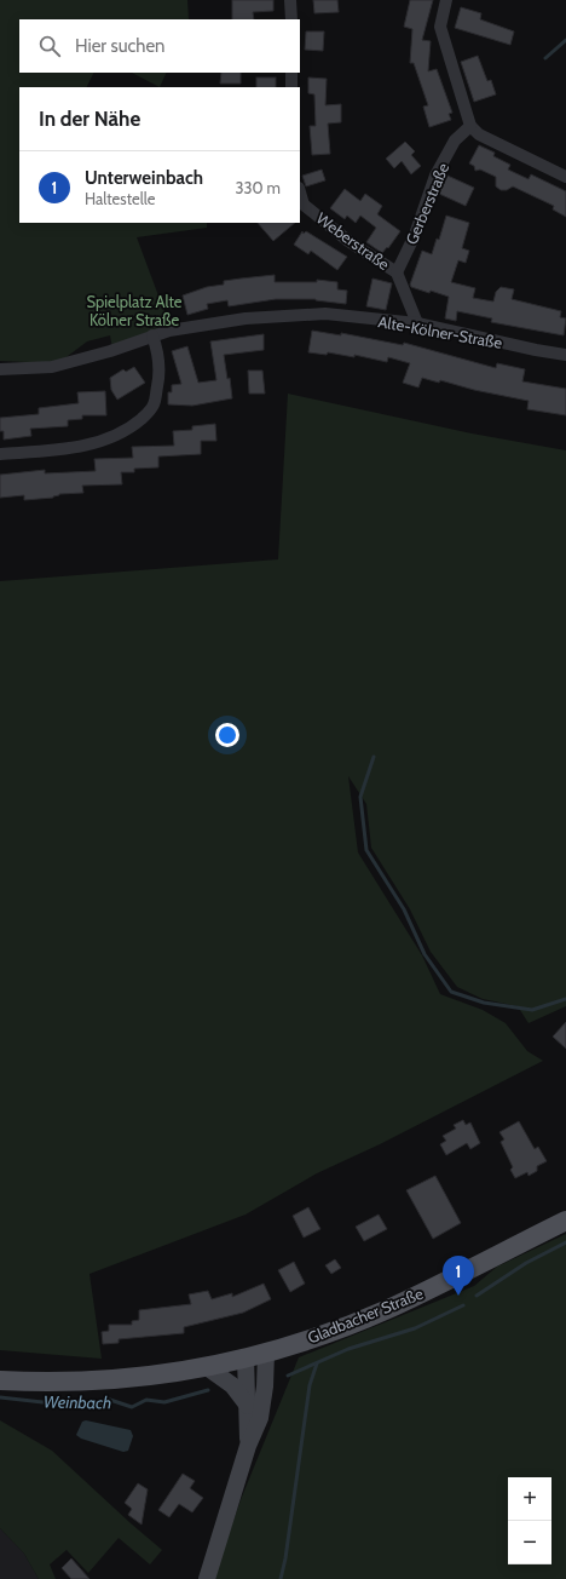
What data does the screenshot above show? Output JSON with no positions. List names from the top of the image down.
{
  "streets": {
    "main road": ["Gladbacher Straße"],
    "street": ["Gerberstraße", "Weberstraße", "Alte-Kölner-Straße"]
  },
  "crossings": [
    ["Gerberstraße", "Weberstraße"],
    ["Weberstraße", "Alte-Kölner-Straße"]
  ],
  "water": ["Weinbach"],
  "parks": ["Spielplatz Alte Kölner Straße"],
  "page": {
    "search": "Hier suchen",
    "heading": "In der Nähe",
    "list": [
      {
        "mark": "1",
        "name": "Unterweinbach",
        "note": "Haltestelle",
        "value": "330 m"
      }
    ],
    "pins": "1",
    "map_buttons": ["+", "−"]
  }
}
